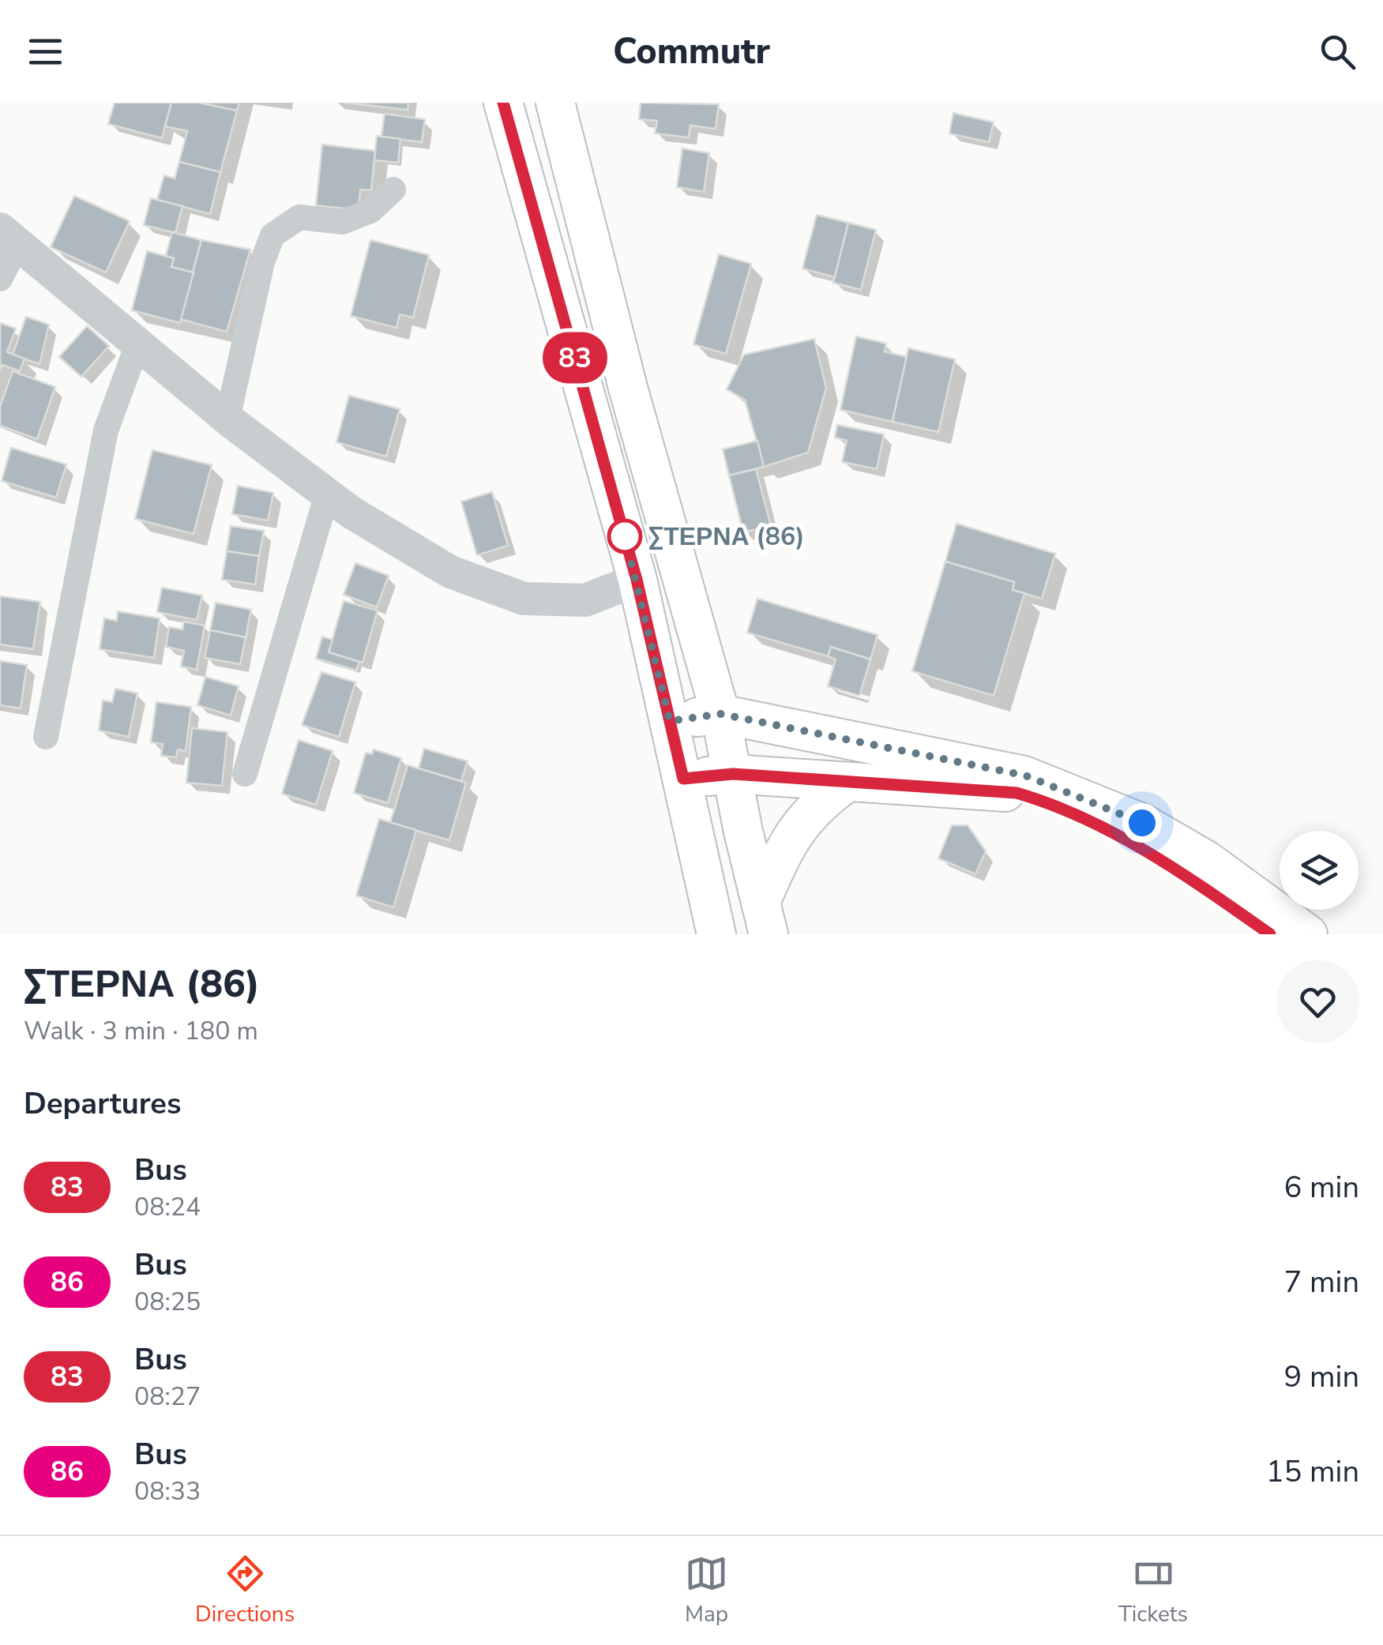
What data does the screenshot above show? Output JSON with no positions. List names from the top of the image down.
{
  "places": ["ΣΤΕΡΝΑ (86)"],
  "lines": ["bus line 83"],
  "page": {
    "header": "Commutr",
    "on_map": "83",
    "heading": [
      ["ΣΤΕΡΝΑ (86)", "Walk · 3 min · 180 m"],
      "Departures"
    ],
    "list": [
      {
        "mark": "83",
        "name": "Bus",
        "note": "08:24",
        "value": "6 min"
      },
      {
        "mark": "86",
        "name": "Bus",
        "note": "08:25",
        "value": "7 min"
      },
      {
        "mark": "83",
        "name": "Bus",
        "note": "08:27",
        "value": "9 min"
      },
      {
        "mark": "86",
        "name": "Bus",
        "note": "08:33",
        "value": "15 min"
      }
    ],
    "tabs": ["Directions", "Map", "Tickets"]
  }
}
